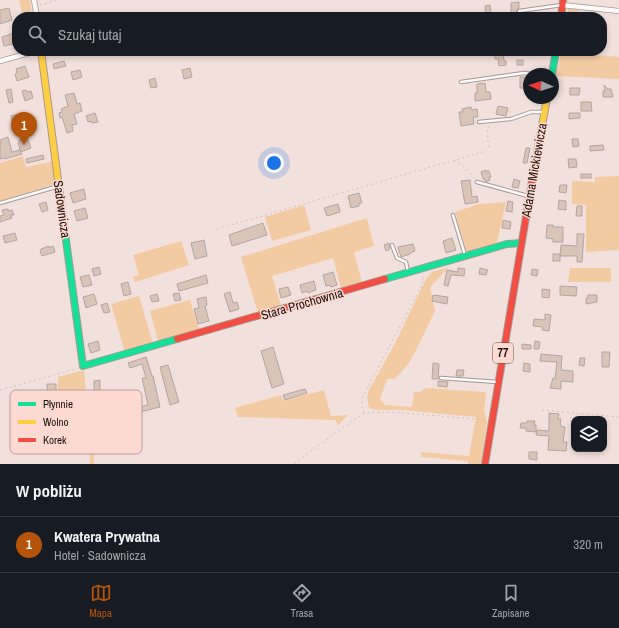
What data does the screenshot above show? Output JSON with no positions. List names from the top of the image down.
{
  "streets": {
    "street": [
      "Adama Mickiewicza",
      "Sadownicza",
      "Stara Prochownia",
      "77"
    ]
  },
  "crossings": [
    ["Adama Mickiewicza", "Stara Prochownia"],
    ["Adama Mickiewicza", "77"],
    ["Sadownicza", "Stara Prochownia"],
    ["Stara Prochownia", "77"]
  ],
  "legend": ["Płynnie", "Wolno", "Korek"],
  "north": "left",
  "page": {
    "search": "Szukaj tutaj",
    "pins": "1",
    "heading": "W pobliżu",
    "list": [
      {
        "mark": "1",
        "name": "Kwatera Prywatna",
        "note": "Hotel · Sadownicza",
        "value": "320 m"
      }
    ],
    "nav": ["Mapa", "Trasa", "Zapisane"]
  }
}
